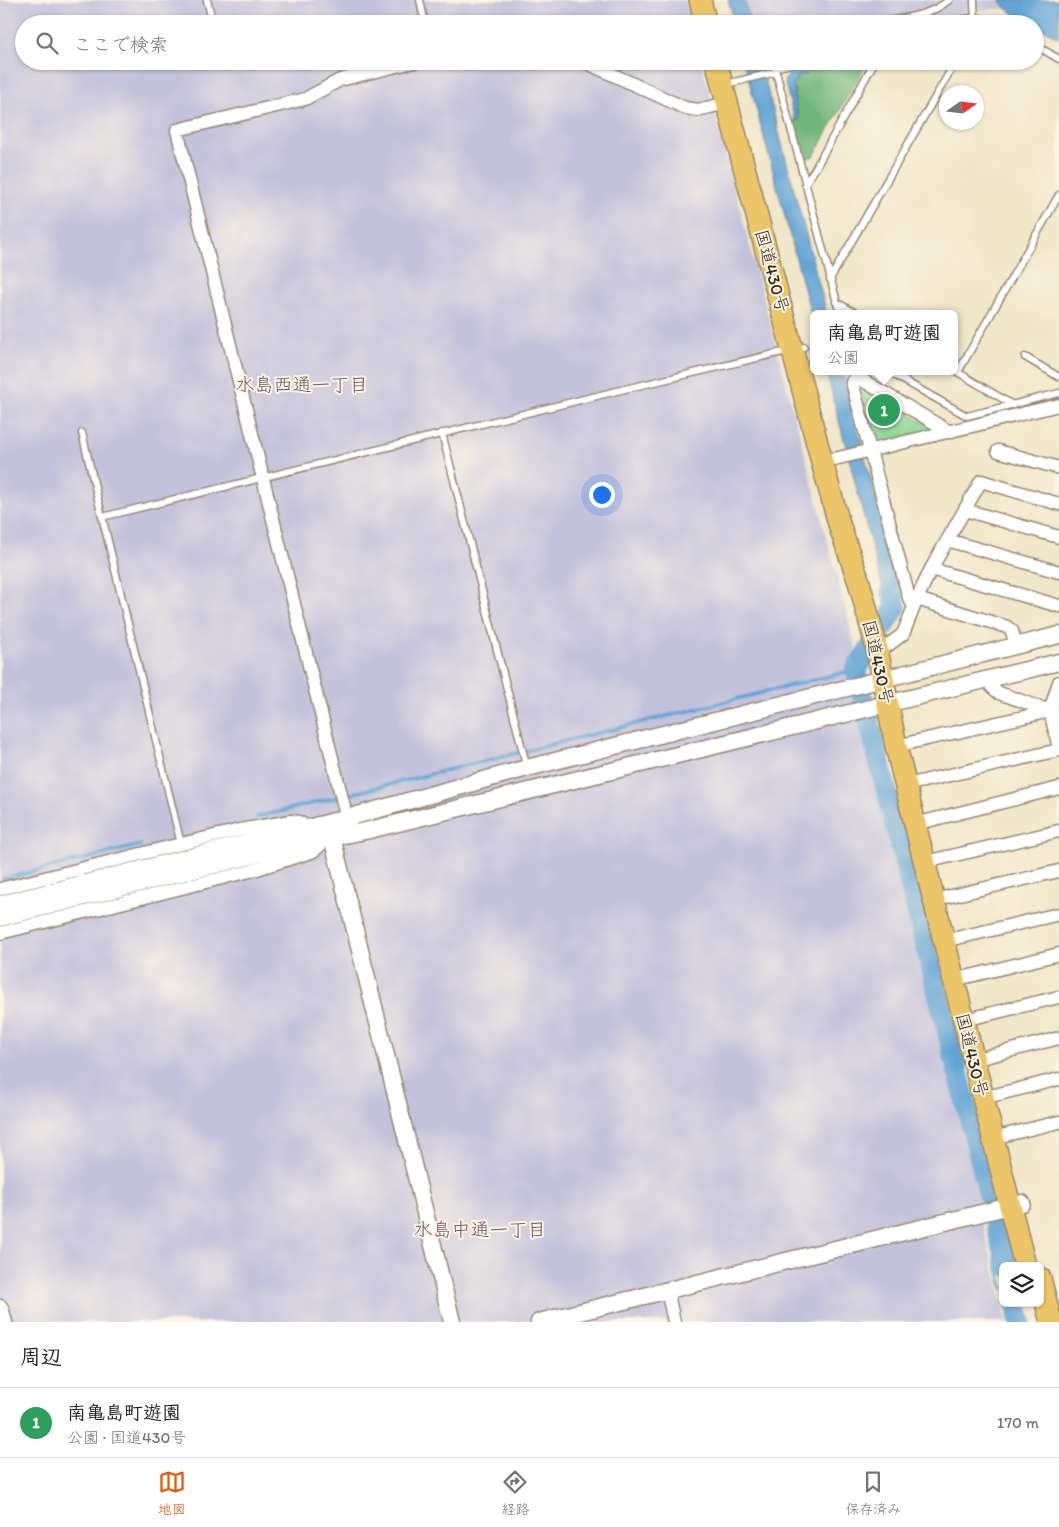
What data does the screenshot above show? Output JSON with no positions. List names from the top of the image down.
{
  "streets": {
    "highway": ["国道430号"]
  },
  "districts": ["水島西通一丁目", "水島中通一丁目"],
  "north": "right",
  "page": {
    "search": "ここで検索",
    "popup": ["南亀島町遊園", "公園"],
    "pins": "1",
    "heading": "周辺",
    "list": [
      {
        "mark": "1",
        "name": "南亀島町遊園",
        "note": "公園 · 国道430号",
        "value": "170 m"
      }
    ],
    "nav": ["地図", "経路", "保存済み"]
  }
}
